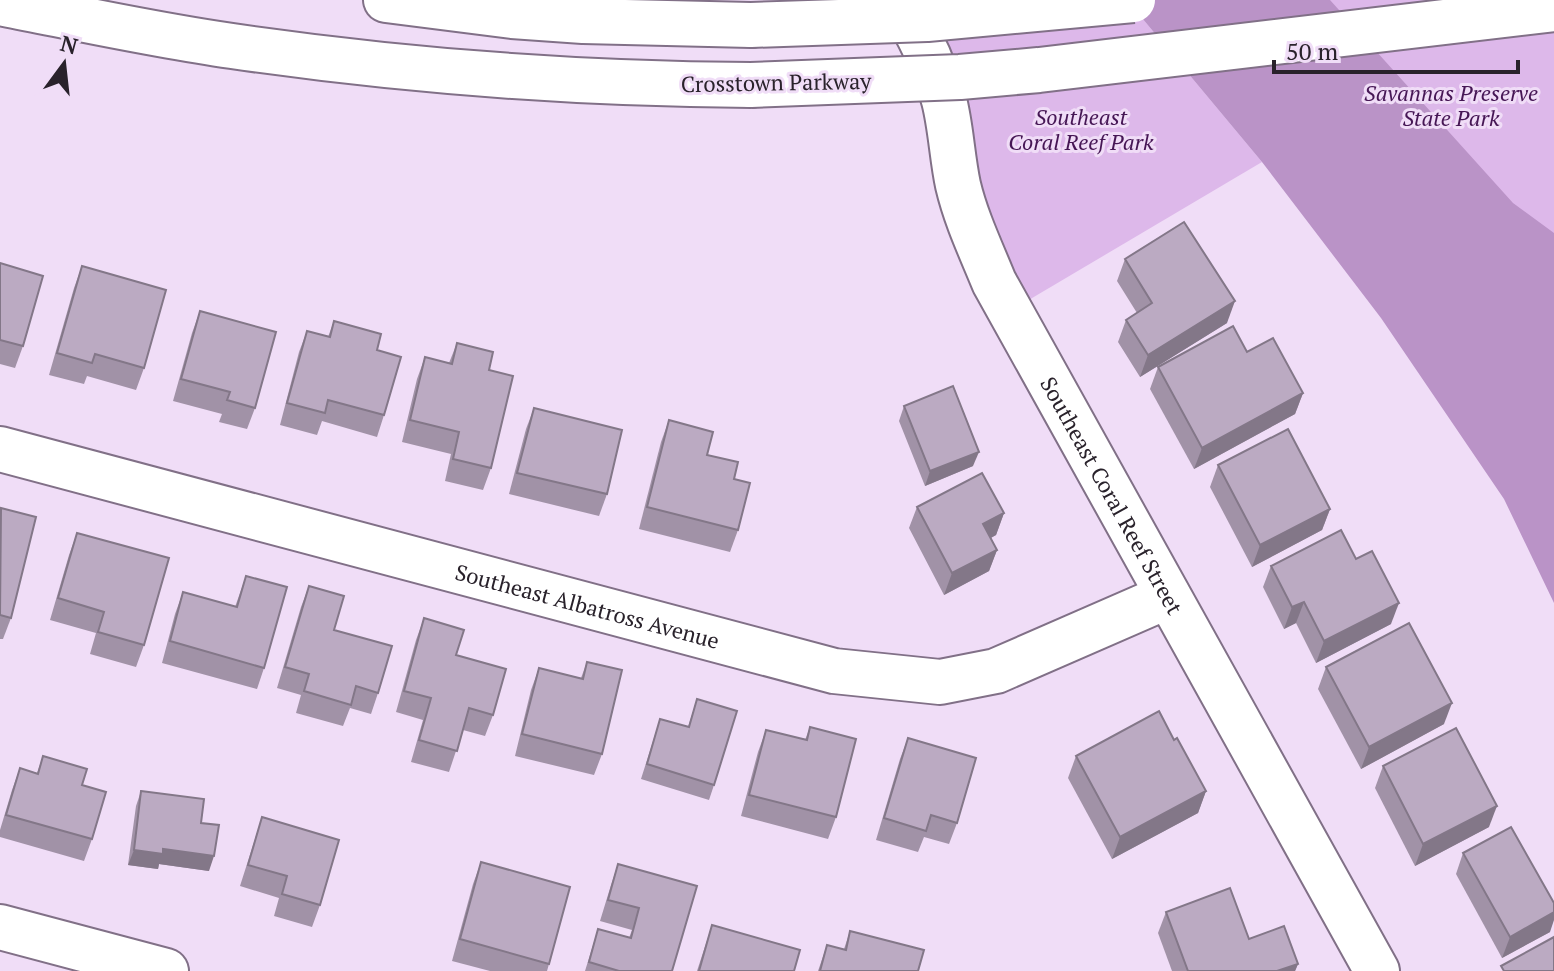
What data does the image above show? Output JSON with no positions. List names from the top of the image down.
{
  "streets": {
    "street": ["Crosstown Parkway", "Southeast Coral Reef Street", "Southeast Albatross Avenue"]
  },
  "crossings": [
    ["Southeast Coral Reef Street", "Southeast Albatross Avenue"]
  ],
  "parks": ["Savannas Preserve State Park", "Southeast Coral Reef Park"],
  "scale_bar": "50 m",
  "north": "top"
}
